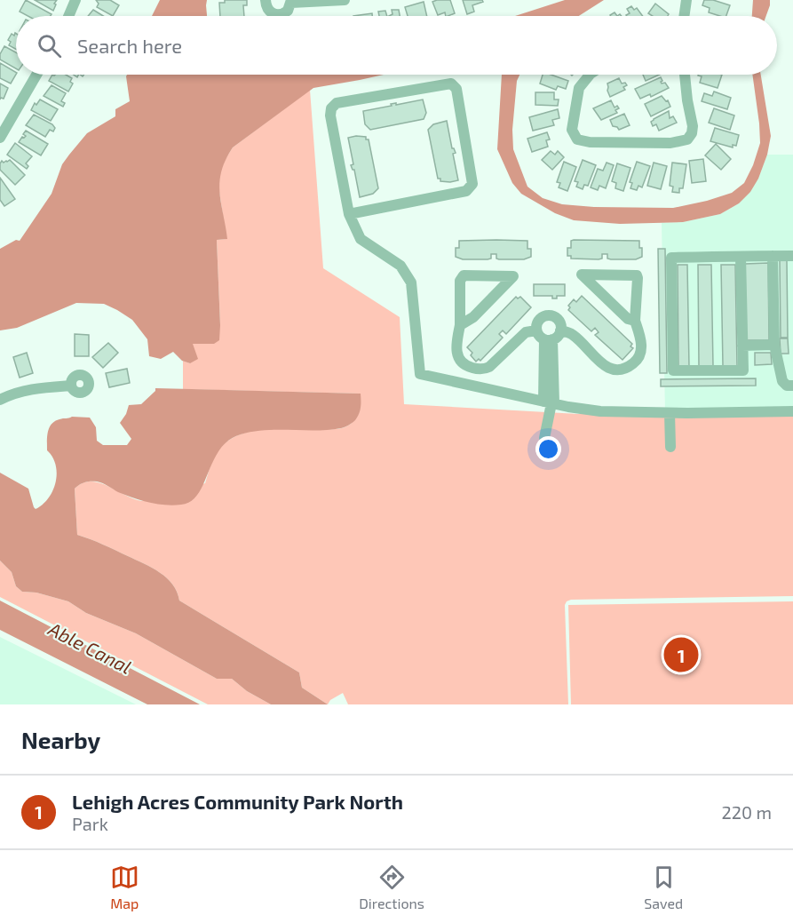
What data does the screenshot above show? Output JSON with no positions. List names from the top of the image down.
{
  "water": ["Able Canal"],
  "page": {
    "search": "Search here",
    "pins": "1",
    "heading": "Nearby",
    "list": [
      {
        "mark": "1",
        "name": "Lehigh Acres Community Park North",
        "note": "Park",
        "value": "220 m"
      }
    ],
    "nav": ["Map", "Directions", "Saved"]
  }
}
